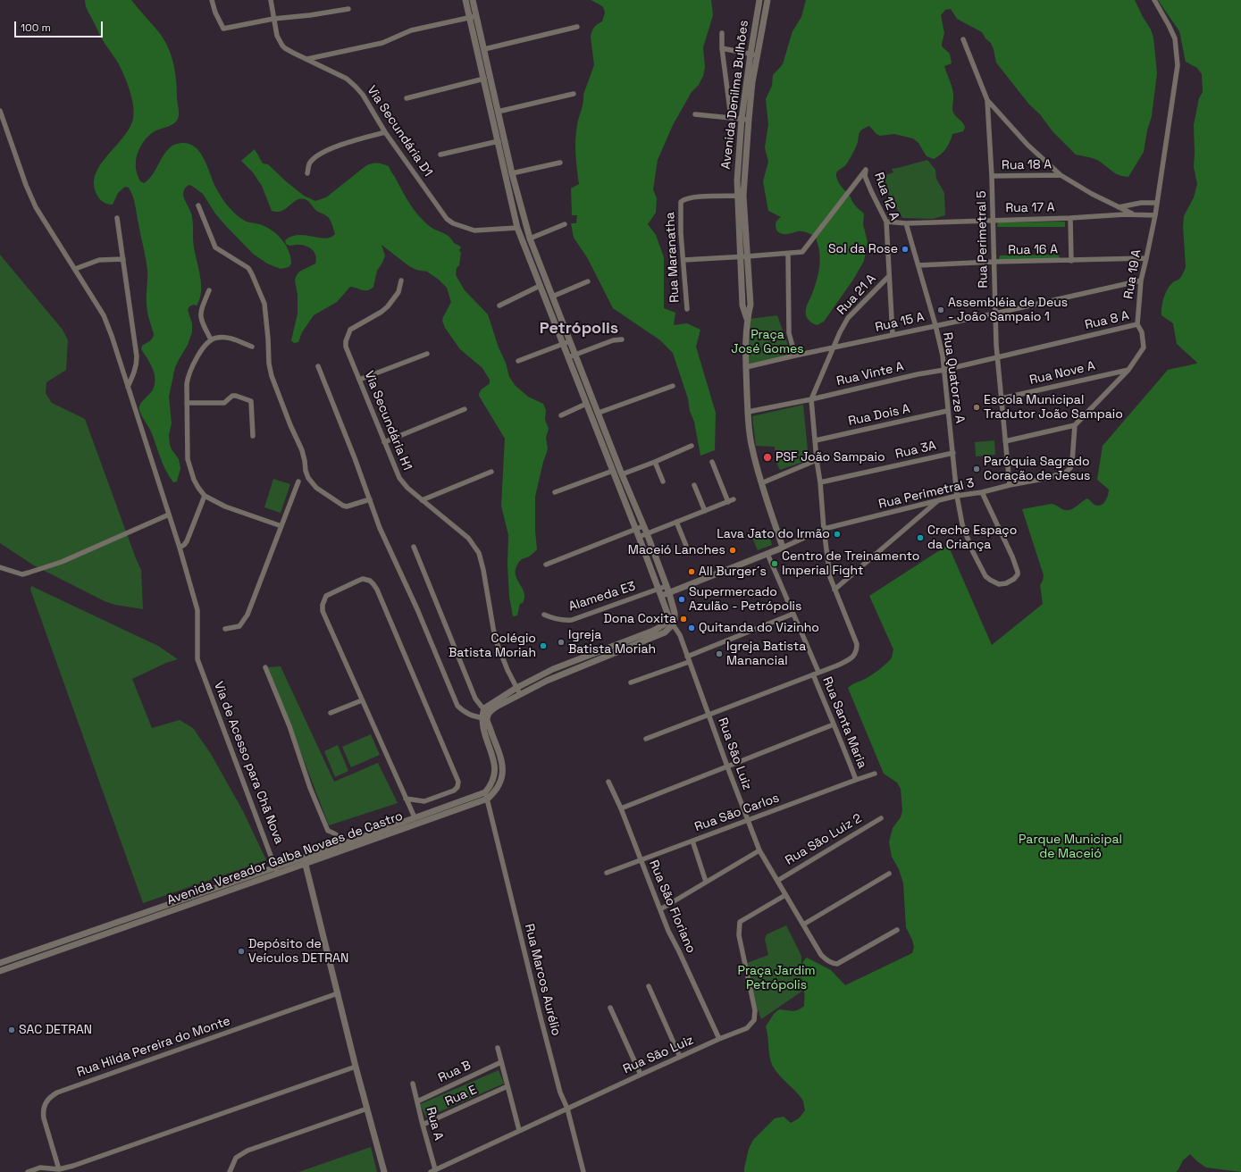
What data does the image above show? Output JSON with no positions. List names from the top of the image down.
{
  "streets": {
    "street": [
      "Avenida Denilma Bulhões",
      "Via Secundária D1",
      "Rua 18 A",
      "Rua 12 A",
      "Rua 17 A",
      "Rua Perimetral 5",
      "Rua 16 A",
      "Rua Maranatha",
      "Rua 19 A",
      "Rua 21 A",
      "Rua 8 A",
      "Rua 15 A",
      "Rua Nove A",
      "Rua Vinte A",
      "Rua Quatorze A",
      "Rua Dois A",
      "Via Secundária H1",
      "Rua 3A",
      "Rua Perimetral 3",
      "Alameda E3",
      "Rua Santa Maria",
      "Rua São Luiz",
      "Via de Acesso para Chã Nova",
      "Rua São Carlos",
      "Rua São Luiz 2",
      "Avenida Vereador Galba Novaes de Castro",
      "Rua São Floriano",
      "Rua Marcos Aurélio",
      "Rua Hilda Pereira do Monte",
      "Rua B",
      "Rua E",
      "Rua A"
    ]
  },
  "crossings": [
    ["Avenida Denilma Bulhões", "Rua Maranatha"],
    ["Avenida Denilma Bulhões", "Rua 15 A"],
    ["Avenida Denilma Bulhões", "Rua Vinte A"],
    ["Avenida Denilma Bulhões", "Rua Perimetral 3"],
    ["Rua 18 A", "Rua Perimetral 5"],
    ["Rua 12 A", "Rua 17 A"],
    ["Rua 12 A", "Rua 21 A"],
    ["Rua 12 A", "Rua 15 A"],
    ["Rua 17 A", "Rua Perimetral 5"],
    ["Rua 17 A", "Rua 19 A"],
    ["Rua 17 A", "Rua Quatorze A"],
    ["Rua Perimetral 5", "Rua 16 A"],
    ["Rua Perimetral 5", "Rua 8 A"],
    ["Rua Perimetral 5", "Rua 15 A"],
    ["Rua Perimetral 5", "Rua Nove A"],
    ["Rua Perimetral 5", "Rua Vinte A"],
    ["Rua Perimetral 5", "Rua Perimetral 3"],
    ["Rua 16 A", "Rua 19 A"],
    ["Rua 16 A", "Rua Quatorze A"],
    ["Rua 19 A", "Rua 8 A"],
    ["Rua 19 A", "Rua 15 A"],
    ["Rua 19 A", "Rua Nove A"],
    ["Rua 19 A", "Rua Perimetral 3"],
    ["Rua 21 A", "Rua 15 A"],
    ["Rua 21 A", "Rua Vinte A"],
    ["Rua 8 A", "Rua Vinte A"],
    ["Rua 15 A", "Rua Quatorze A"],
    ["Rua Vinte A", "Rua Quatorze A"],
    ["Rua Quatorze A", "Rua Dois A"],
    ["Rua Quatorze A", "Rua 3A"],
    ["Rua Quatorze A", "Rua Perimetral 3"],
    ["Rua Santa Maria", "Rua São Carlos"],
    ["Rua São Luiz", "Rua São Carlos"],
    ["Rua São Luiz", "Rua São Luiz 2"],
    ["Rua São Luiz", "Rua São Floriano"],
    ["Rua São Luiz", "Rua Marcos Aurélio"],
    ["Rua São Luiz", "Rua A"],
    ["Via de Acesso para Chã Nova", "Avenida Vereador Galba Novaes de Castro"],
    ["Rua São Carlos", "Rua São Floriano"],
    ["Avenida Vereador Galba Novaes de Castro", "Rua Marcos Aurélio"],
    ["Rua B", "Rua A"],
    ["Rua E", "Rua A"]
  ],
  "districts": ["Petrópolis"],
  "parks": ["Praça José Gomes", "Parque Municipal de Maceió", "Praça Jardim Petrópolis"],
  "places": [
    "Sol da Rose",
    "Assembléia de Deus - João Sampaio 1",
    "Escola Municipal Tradutor João Sampaio",
    "PSF João Sampaio",
    "Paróquia Sagrado Coração de Jesus",
    "Lava Jato do Irmão",
    "Creche Espaço da Criança",
    "Maceió Lanches",
    "Centro de Treinamento Imperial Fight",
    "All Burger´s",
    "Supermercado Azulão - Petrópolis",
    "Dona Coxita",
    "Quitanda do Vizinho",
    "Igreja Batista Moriah",
    "Colégio Batista Moriah",
    "Igreja Batista Manancial",
    "Depósito de Veículos DETRAN",
    "SAC DETRAN"
  ],
  "scale_bar": "100 m"
}
